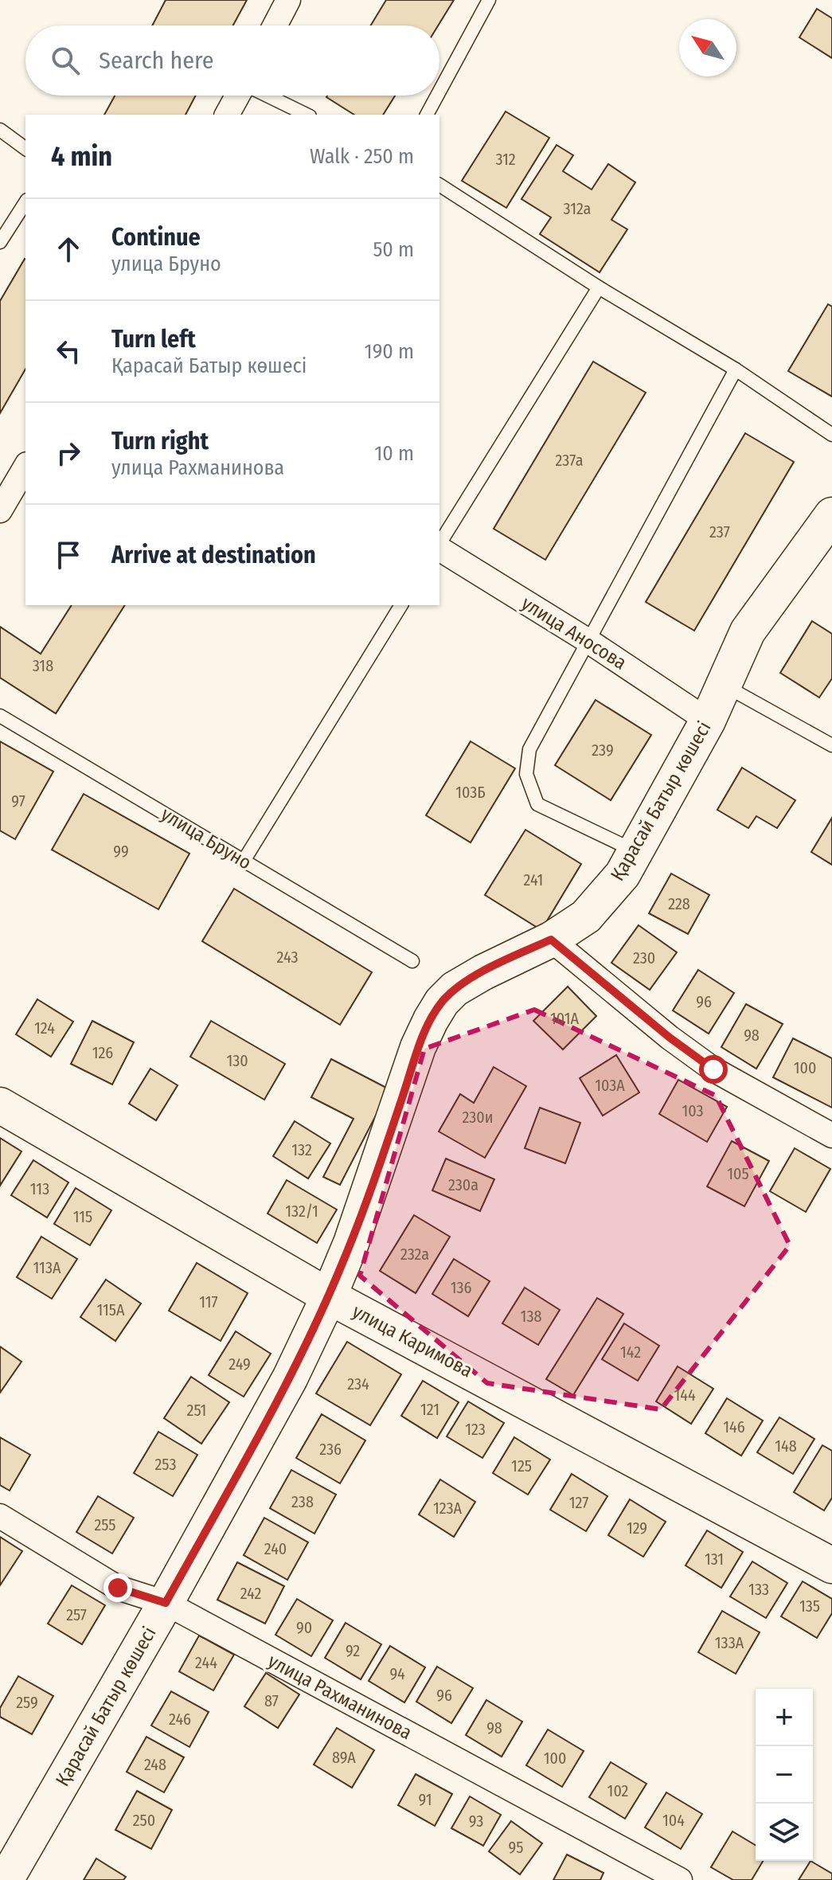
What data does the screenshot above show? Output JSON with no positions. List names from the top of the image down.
{
  "streets": {
    "street": [
      "улица Аносова",
      "Қарасай Батыр көшесі",
      "улица Каримова",
      "улица Рахманинова"
    ],
    "lane": ["улица Бруно"]
  },
  "crossings": [
    ["улица Аносова", "Қарасай Батыр көшесі"],
    ["Қарасай Батыр көшесі", "улица Каримова"],
    ["Қарасай Батыр көшесі", "улица Рахманинова"]
  ],
  "house_numbers": [
    "312",
    "312а",
    "237а",
    "237",
    "318",
    "239",
    "103Б",
    "97",
    "99",
    "241",
    "228",
    "243",
    "230",
    "96",
    "101А",
    "124",
    "98",
    "126",
    "130",
    "100",
    "103А",
    "103",
    "230и",
    "132",
    "105",
    "230а",
    "113",
    "132/1",
    "115",
    "232а",
    "113А",
    "136",
    "117",
    "115А",
    "138",
    "142",
    "249",
    "234",
    "144",
    "121",
    "251",
    "146",
    "123",
    "148",
    "236",
    "253",
    "125",
    "238",
    "127",
    "123А",
    "255",
    "129",
    "240",
    "131",
    "133",
    "242",
    "135",
    "257",
    "90",
    "133А",
    "92",
    "244",
    "94",
    "96",
    "87",
    "259",
    "246",
    "98",
    "89А",
    "100",
    "248",
    "102",
    "91",
    "250",
    "104",
    "93",
    "95"
  ],
  "north": "top left",
  "page": {
    "search": "Search here",
    "heading": ["4 min", "Walk · 250 m"],
    "list": [
      ["Continue", "улица Бруно", "50 m"],
      ["Turn left", "Қарасай Батыр көшесі", "190 m"],
      ["Turn right", "улица Рахманинова", "10 m"],
      "Arrive at destination"
    ],
    "map_buttons": ["+", "−"]
  }
}
